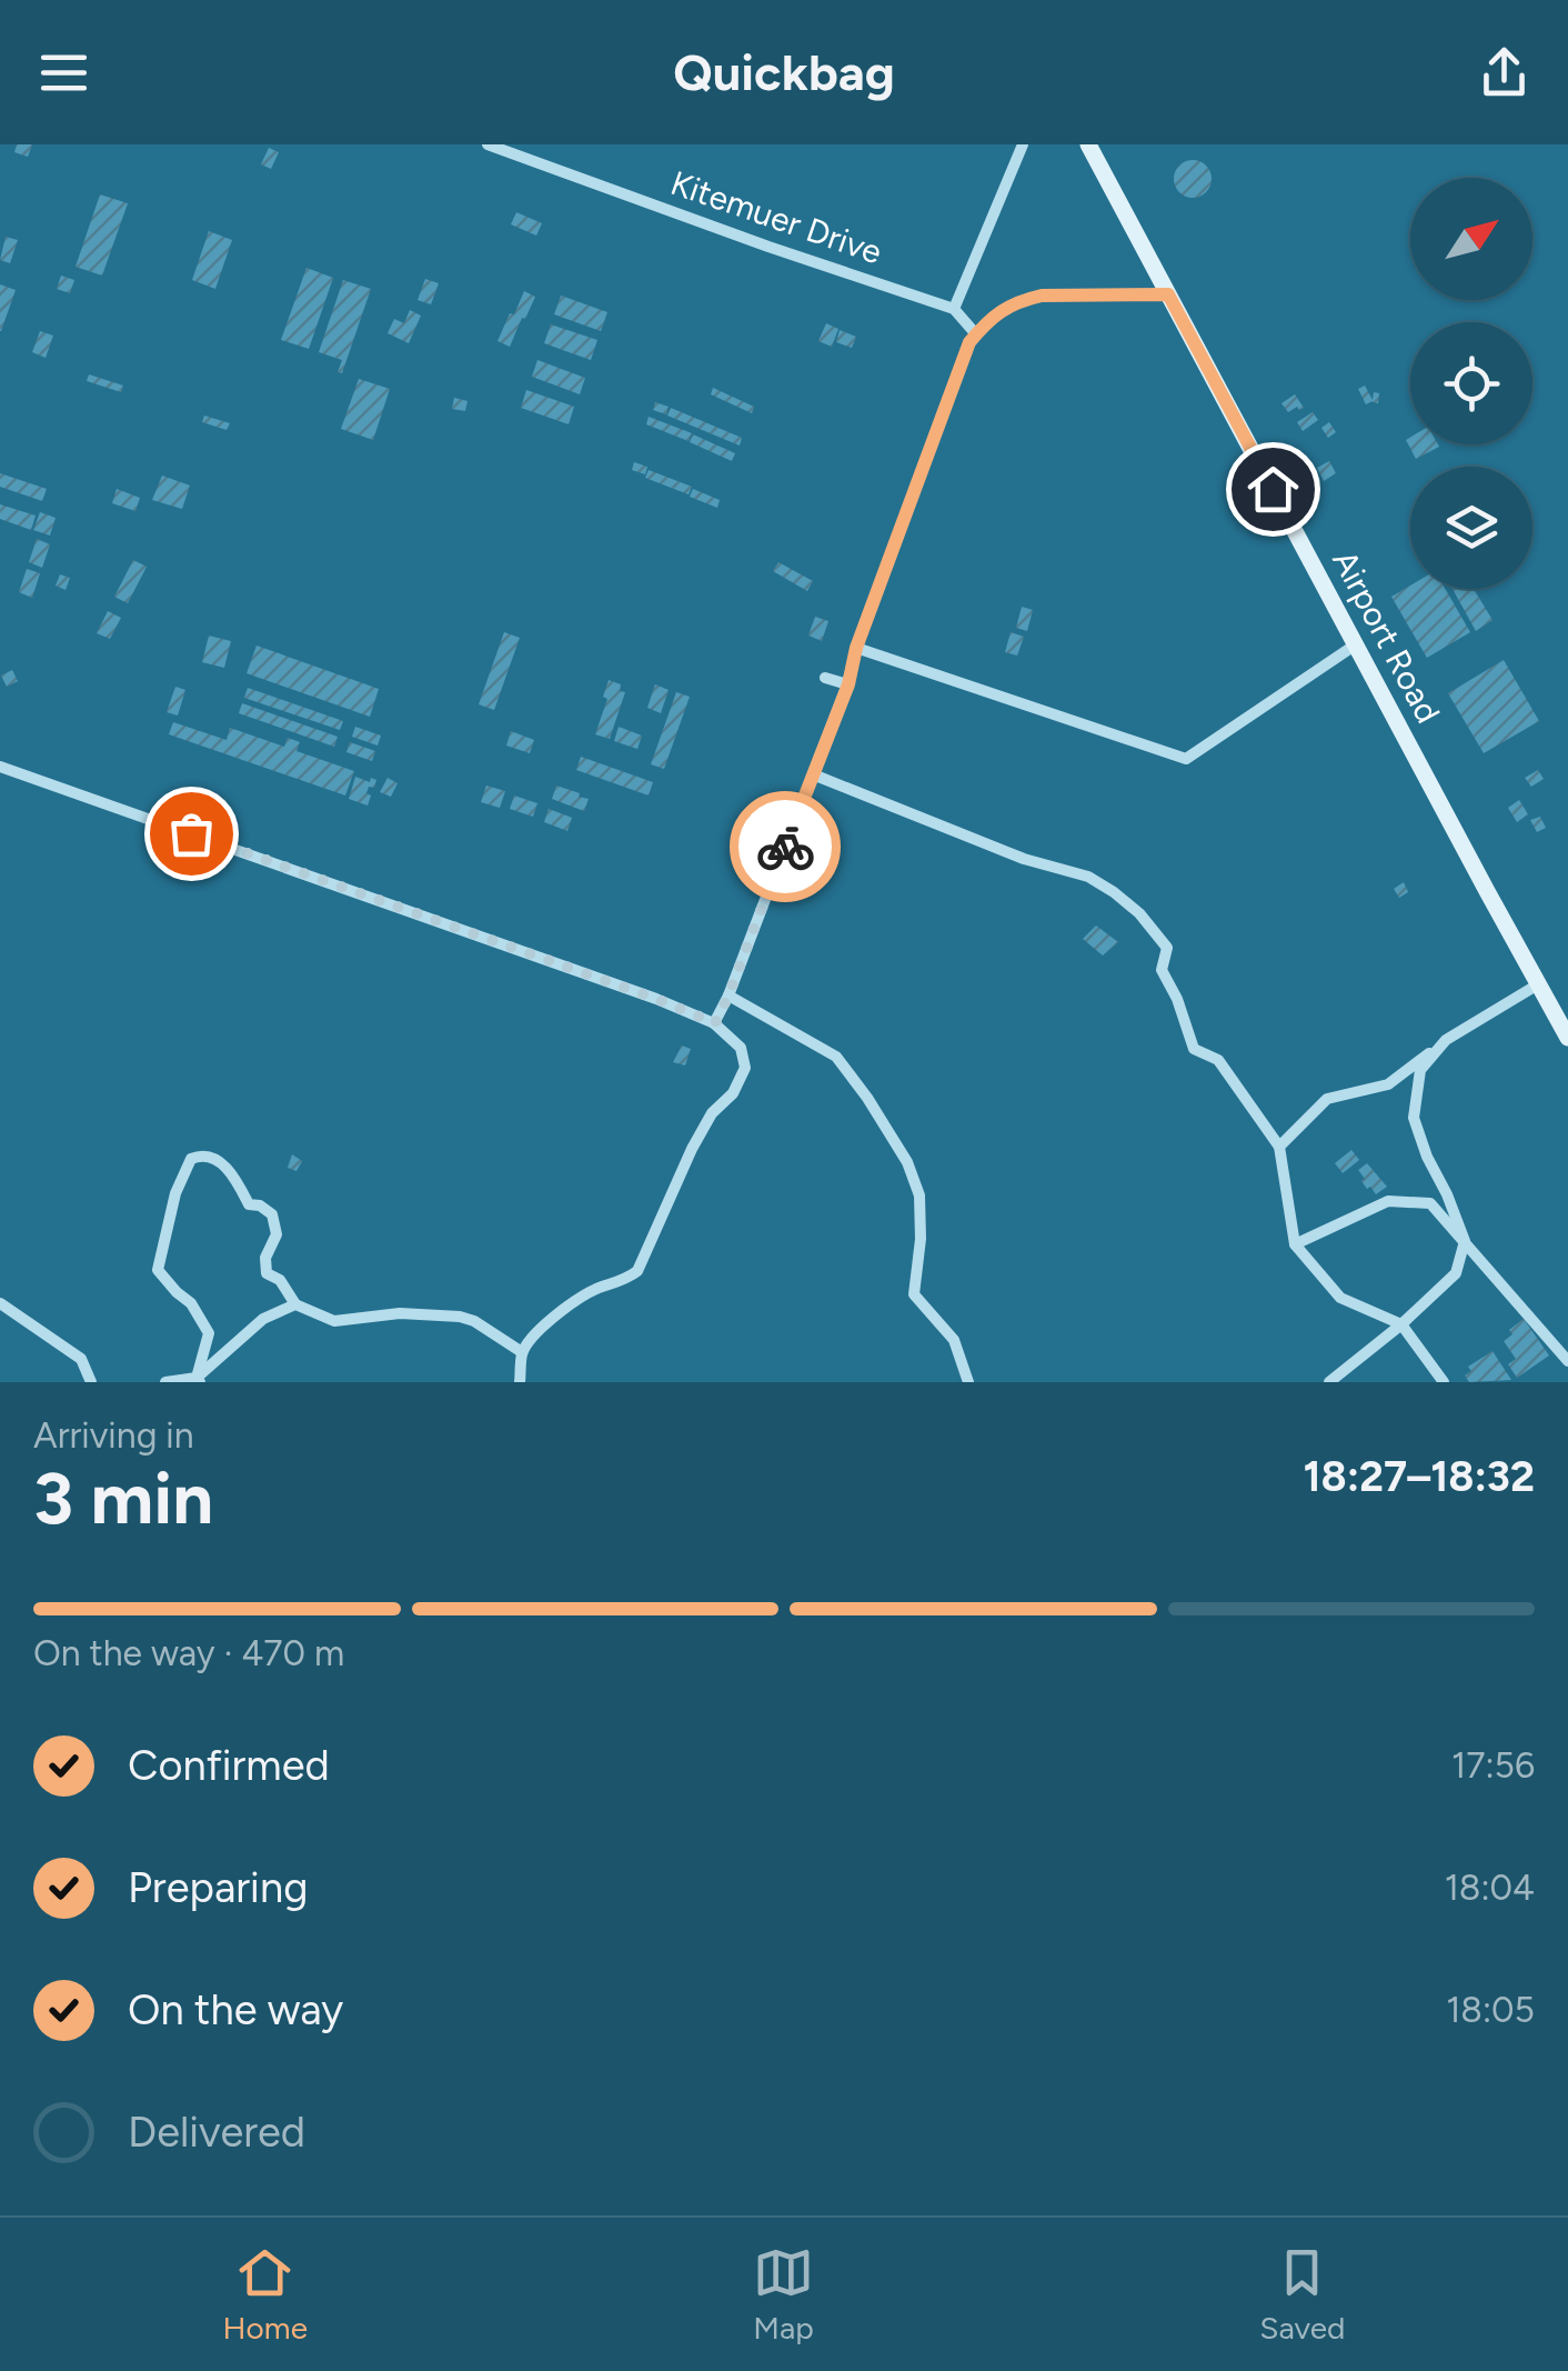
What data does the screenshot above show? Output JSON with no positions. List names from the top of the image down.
{
  "streets": {
    "street": ["Kitemuer Drive", "Airport Road"]
  },
  "north": "top right",
  "page": {
    "header": "Quickbag",
    "heading": ["3 min", "Arriving in", "18:27–18:32"],
    "bar": "On the way · 470 m",
    "list": [
      ["Confirmed", "17:56"],
      ["Preparing", "18:04"],
      ["On the way", "18:05"],
      "Delivered"
    ],
    "tabs": ["Home", "Map", "Saved"]
  }
}
